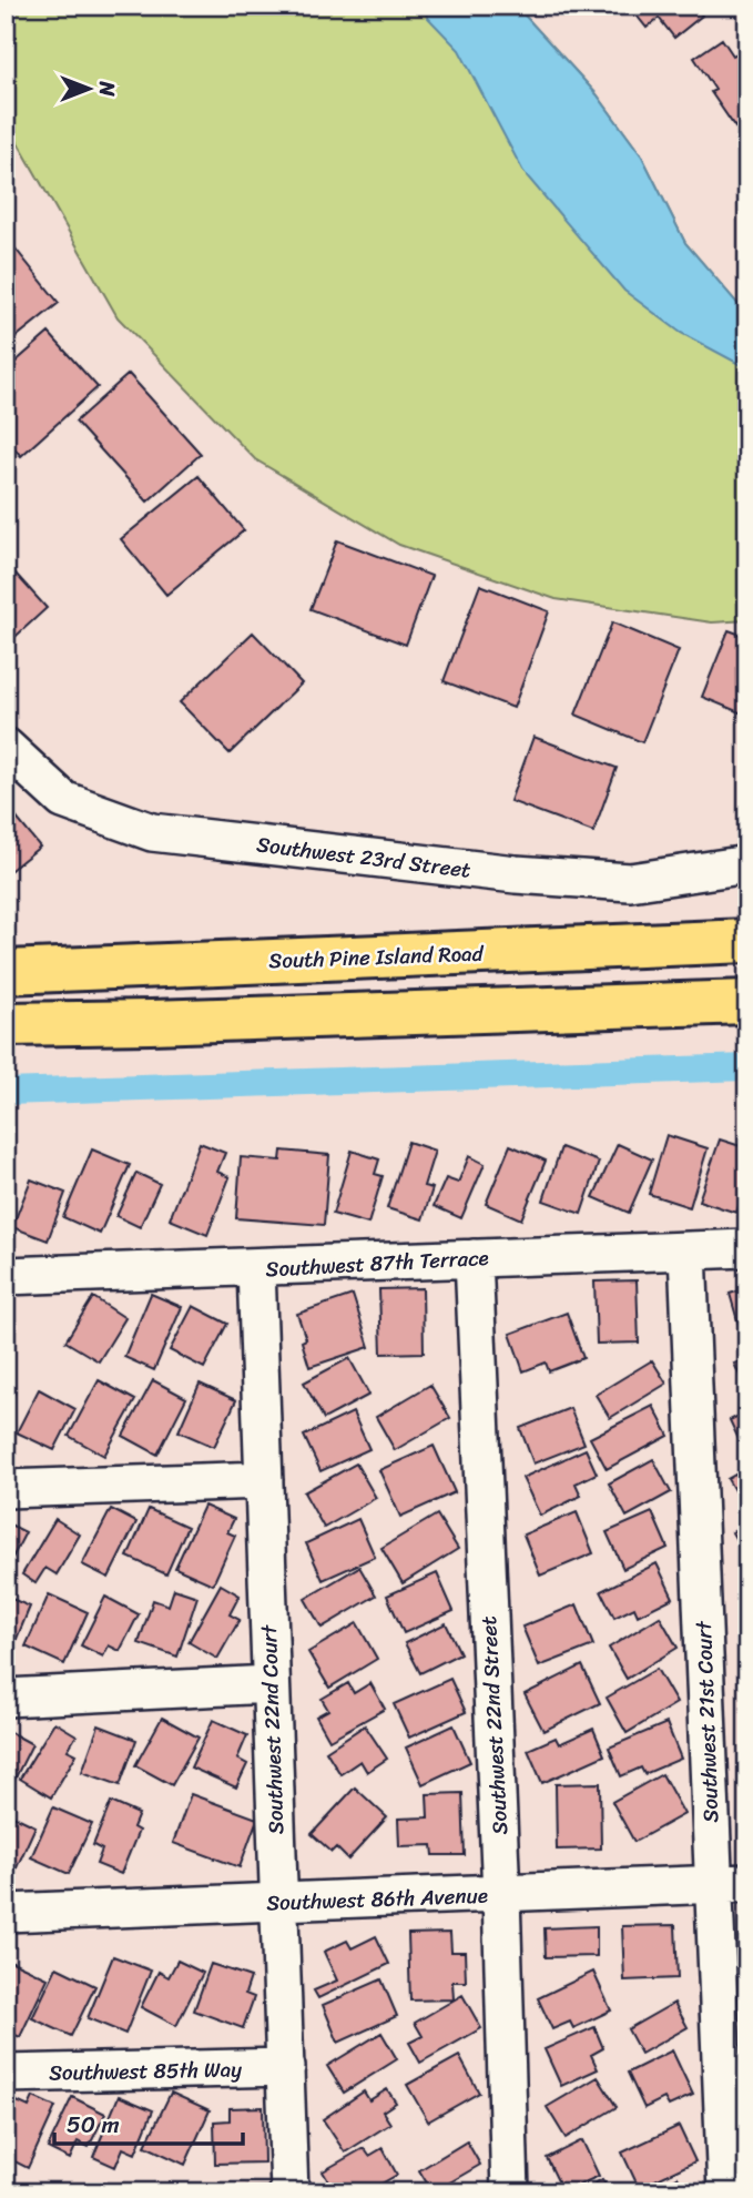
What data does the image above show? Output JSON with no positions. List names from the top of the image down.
{
  "streets": {
    "main road": ["South Pine Island Road"],
    "street": [
      "Southwest 23rd Street",
      "Southwest 87th Terrace",
      "Southwest 21st Court",
      "Southwest 22nd Street",
      "Southwest 22nd Court",
      "Southwest 86th Avenue",
      "Southwest 85th Way"
    ]
  },
  "crossings": [
    ["Southwest 87th Terrace", "Southwest 21st Court"],
    ["Southwest 87th Terrace", "Southwest 22nd Street"],
    ["Southwest 87th Terrace", "Southwest 22nd Court"],
    ["Southwest 21st Court", "Southwest 86th Avenue"],
    ["Southwest 22nd Street", "Southwest 86th Avenue"],
    ["Southwest 22nd Court", "Southwest 86th Avenue"],
    ["Southwest 22nd Court", "Southwest 85th Way"]
  ],
  "scale_bar": "50 m",
  "north": "right"
}
